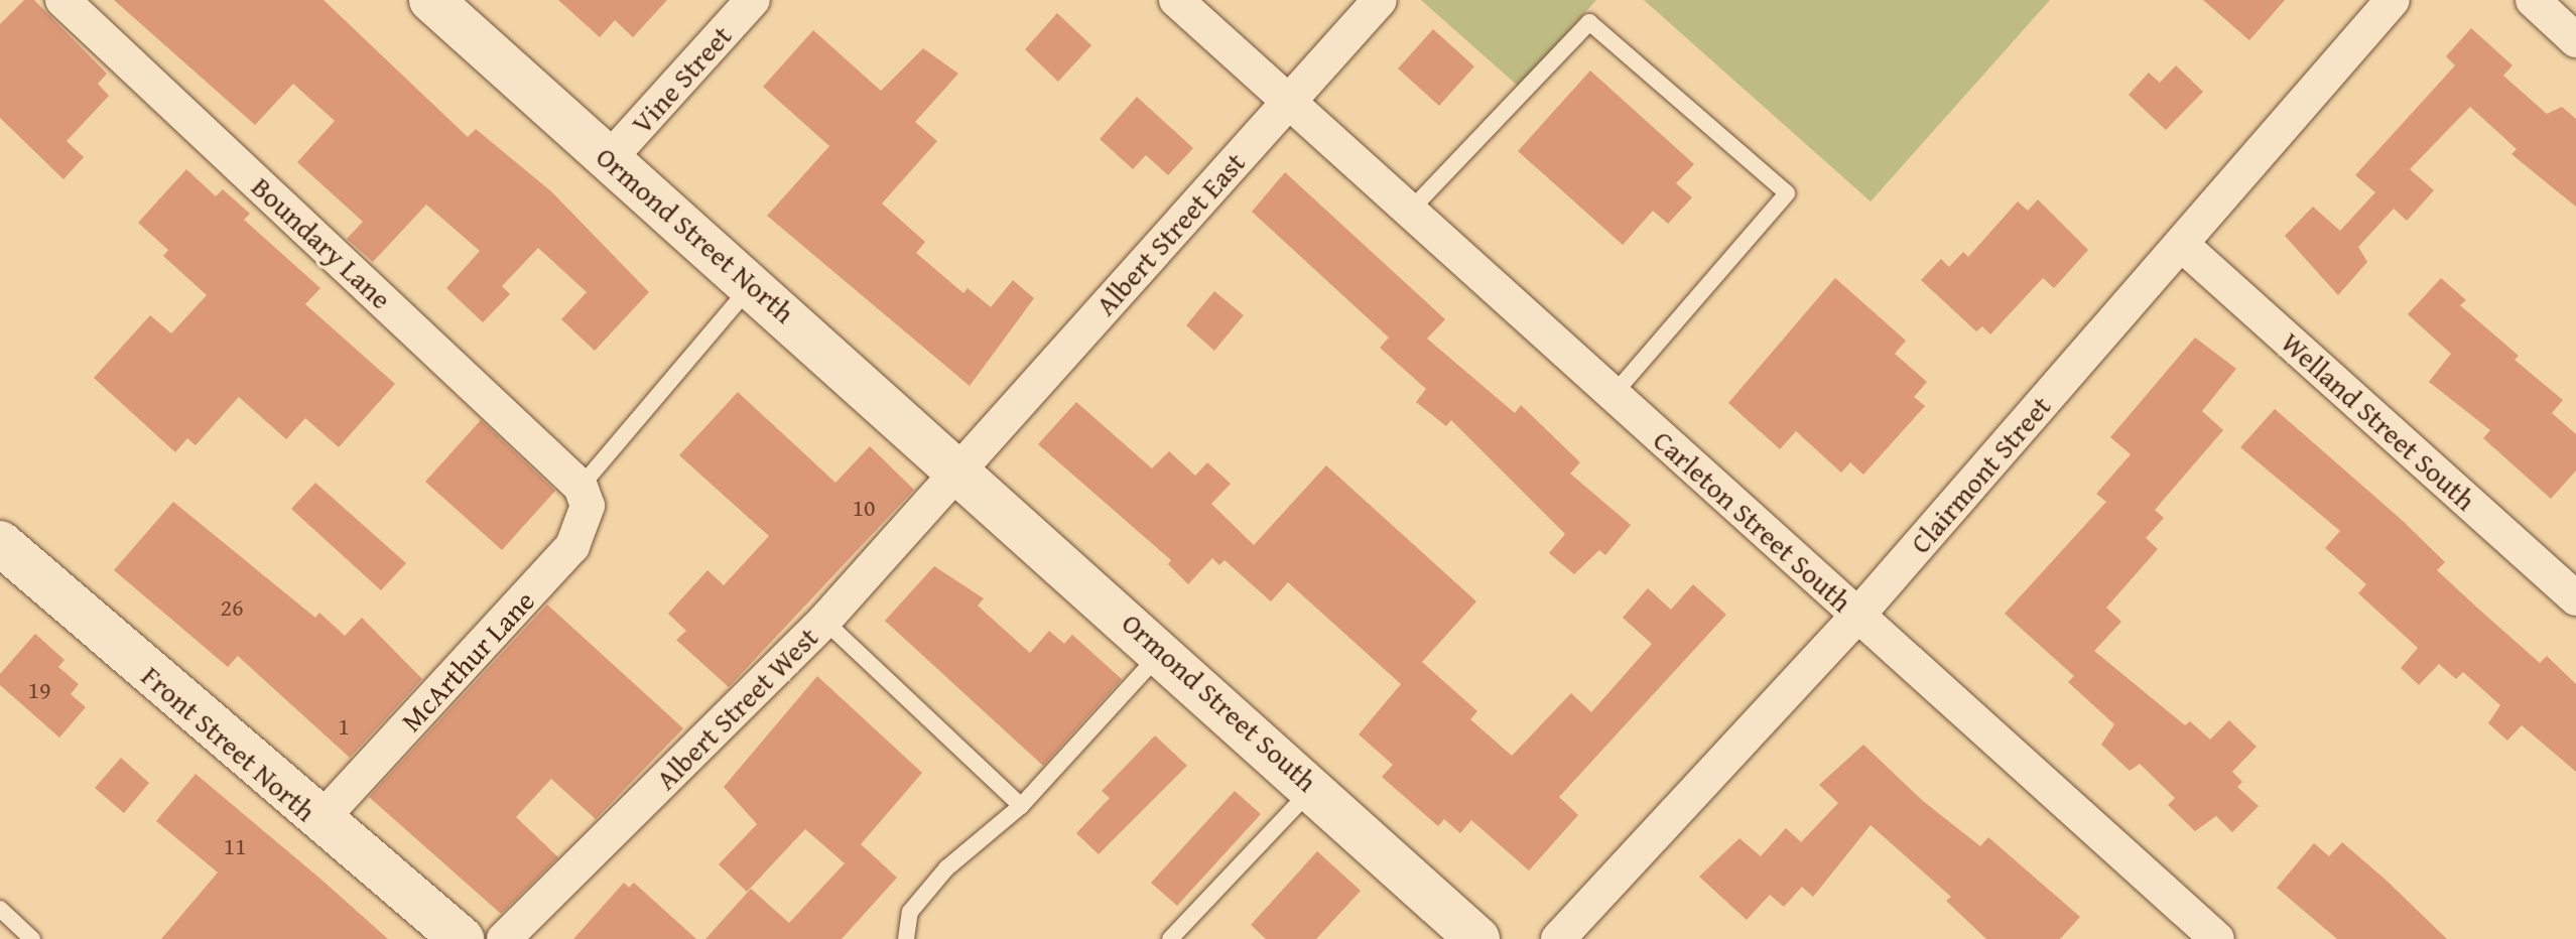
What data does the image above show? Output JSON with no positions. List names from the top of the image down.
{
  "streets": {
    "main road": ["Ormond Street North", "Ormond Street South", "Front Street North"],
    "street": [
      "Vine Street",
      "Albert Street East",
      "Boundary Lane",
      "Welland Street South",
      "Clairmont Street",
      "Carleton Street South",
      "McArthur Lane",
      "Albert Street West"
    ]
  },
  "crossings": [
    ["Vine Street", "Ormond Street North"],
    ["Albert Street East", "Ormond Street North"],
    ["Albert Street East", "Carleton Street South"],
    ["Albert Street East", "Ormond Street South"],
    ["Albert Street East", "Albert Street West"],
    ["Ormond Street North", "Ormond Street South"],
    ["Ormond Street North", "Albert Street West"],
    ["Boundary Lane", "McArthur Lane"],
    ["Welland Street South", "Clairmont Street"],
    ["Clairmont Street", "Carleton Street South"],
    ["McArthur Lane", "Front Street North"],
    ["Ormond Street South", "Albert Street West"]
  ],
  "house_numbers": [
    "10",
    "26",
    "19",
    "1",
    "11"
  ]
}
